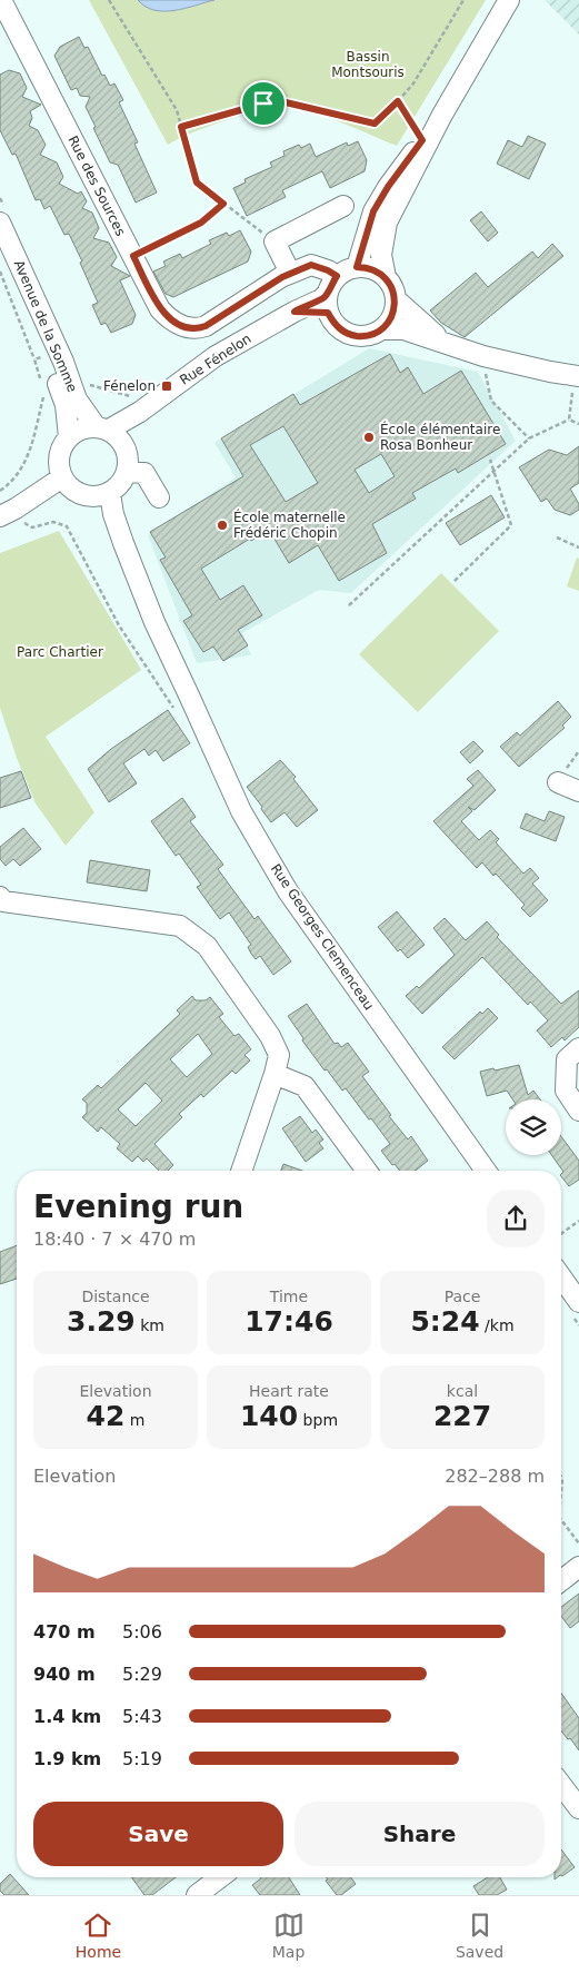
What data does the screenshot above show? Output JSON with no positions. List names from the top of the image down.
{
  "streets": {
    "street": [
      "Rue des Sources",
      "Avenue de la Somme",
      "Rue Fénelon",
      "Rue Georges Clemenceau"
    ]
  },
  "crossings": [
    ["Rue des Sources", "Rue Fénelon"],
    ["Avenue de la Somme", "Rue Fénelon"],
    ["Avenue de la Somme", "Rue Georges Clemenceau"],
    ["Rue Fénelon", "Rue Georges Clemenceau"]
  ],
  "parks": ["Bassin Montsouris", "Parc Chartier"],
  "places": {
    "transit": ["Fénelon"],
    "other": ["École élémentaire Rosa Bonheur", "École maternelle Frédéric Chopin"]
  },
  "page": {
    "heading": ["Evening run", "18:40 · 7 × 470 m"],
    "stats": [
      ["Distance", "3.29 km"],
      ["Time", "17:46"],
      ["Pace", "5:24 /km"],
      ["Elevation", "42 m"],
      ["Heart rate", "140 bpm"],
      ["kcal", "227"]
    ],
    "chart": ["Elevation", "282–288 m"],
    "list": [
      {
        "name": "470 m",
        "note": "5:06"
      },
      {
        "name": "940 m",
        "note": "5:29"
      },
      {
        "name": "1.4 km",
        "note": "5:43"
      },
      {
        "name": "1.9 km",
        "note": "5:19"
      }
    ],
    "buttons": ["Save", "Share"],
    "tabs": ["Home", "Map", "Saved"]
  }
}
